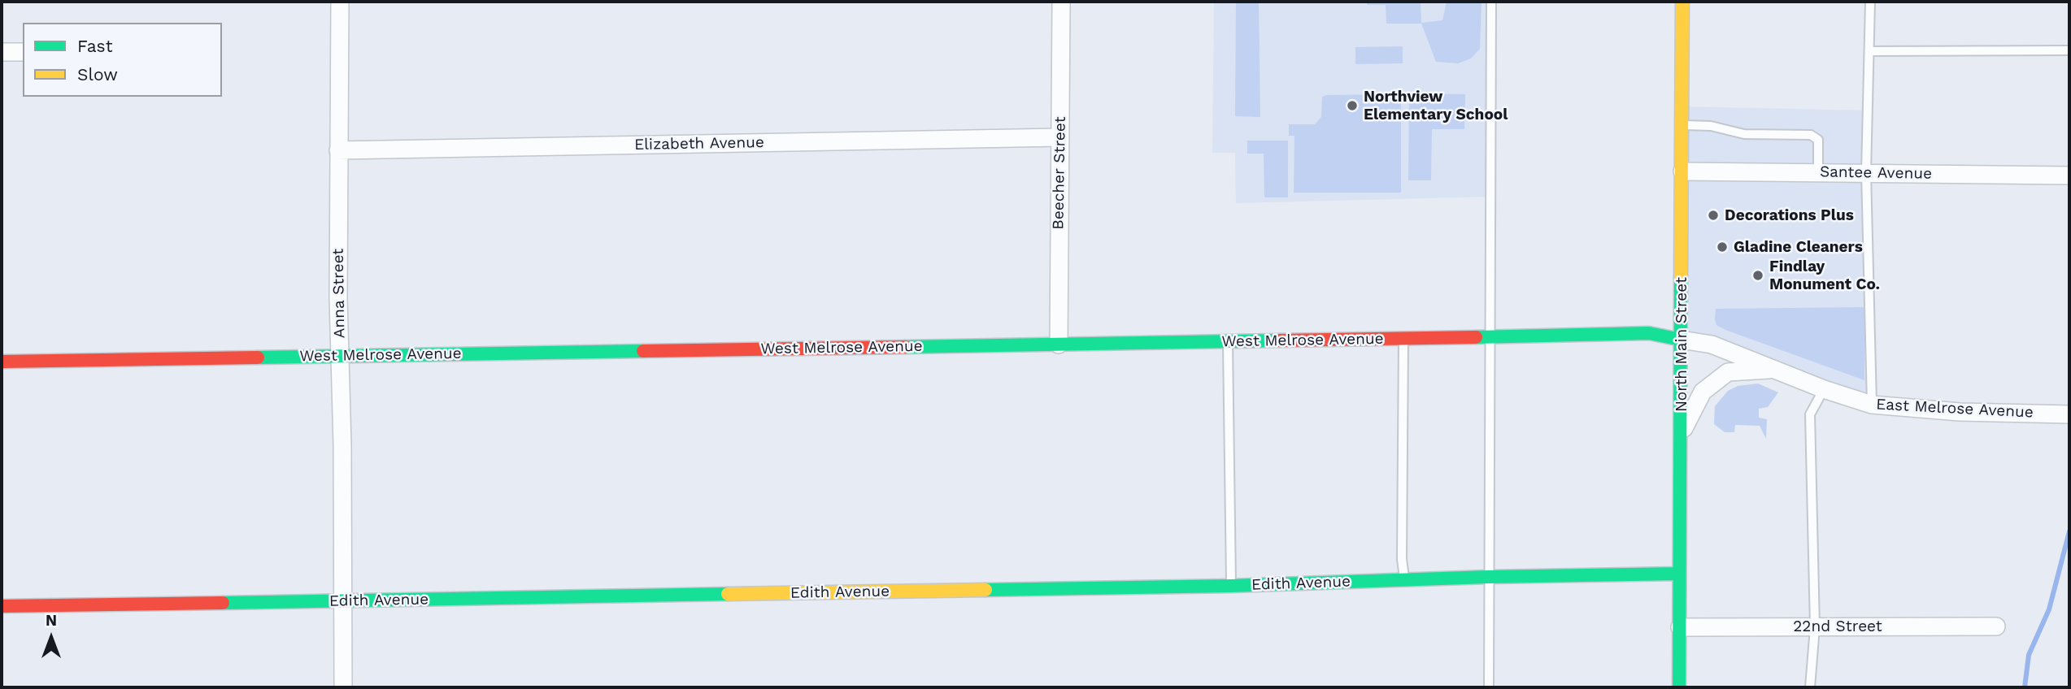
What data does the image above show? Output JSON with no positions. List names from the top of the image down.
{
  "streets": {
    "street": [
      "Elizabeth Avenue",
      "Beecher Street",
      "Santee Avenue",
      "Anna Street",
      "West Melrose Avenue",
      "North Main Street",
      "East Melrose Avenue",
      "Edith Avenue",
      "22nd Street"
    ]
  },
  "crossings": [
    ["Elizabeth Avenue", "Beecher Street"],
    ["Elizabeth Avenue", "Anna Street"],
    ["Beecher Street", "West Melrose Avenue"],
    ["Santee Avenue", "North Main Street"],
    ["Anna Street", "West Melrose Avenue"],
    ["Anna Street", "Edith Avenue"],
    ["West Melrose Avenue", "North Main Street"],
    ["West Melrose Avenue", "East Melrose Avenue"],
    ["North Main Street", "East Melrose Avenue"],
    ["North Main Street", "Edith Avenue"],
    ["North Main Street", "22nd Street"]
  ],
  "places": [
    "Northview Elementary School",
    "Decorations Plus",
    "Gladine Cleaners",
    "Findlay Monument Co."
  ],
  "legend": ["Fast", "Slow"],
  "north": "top"
}
